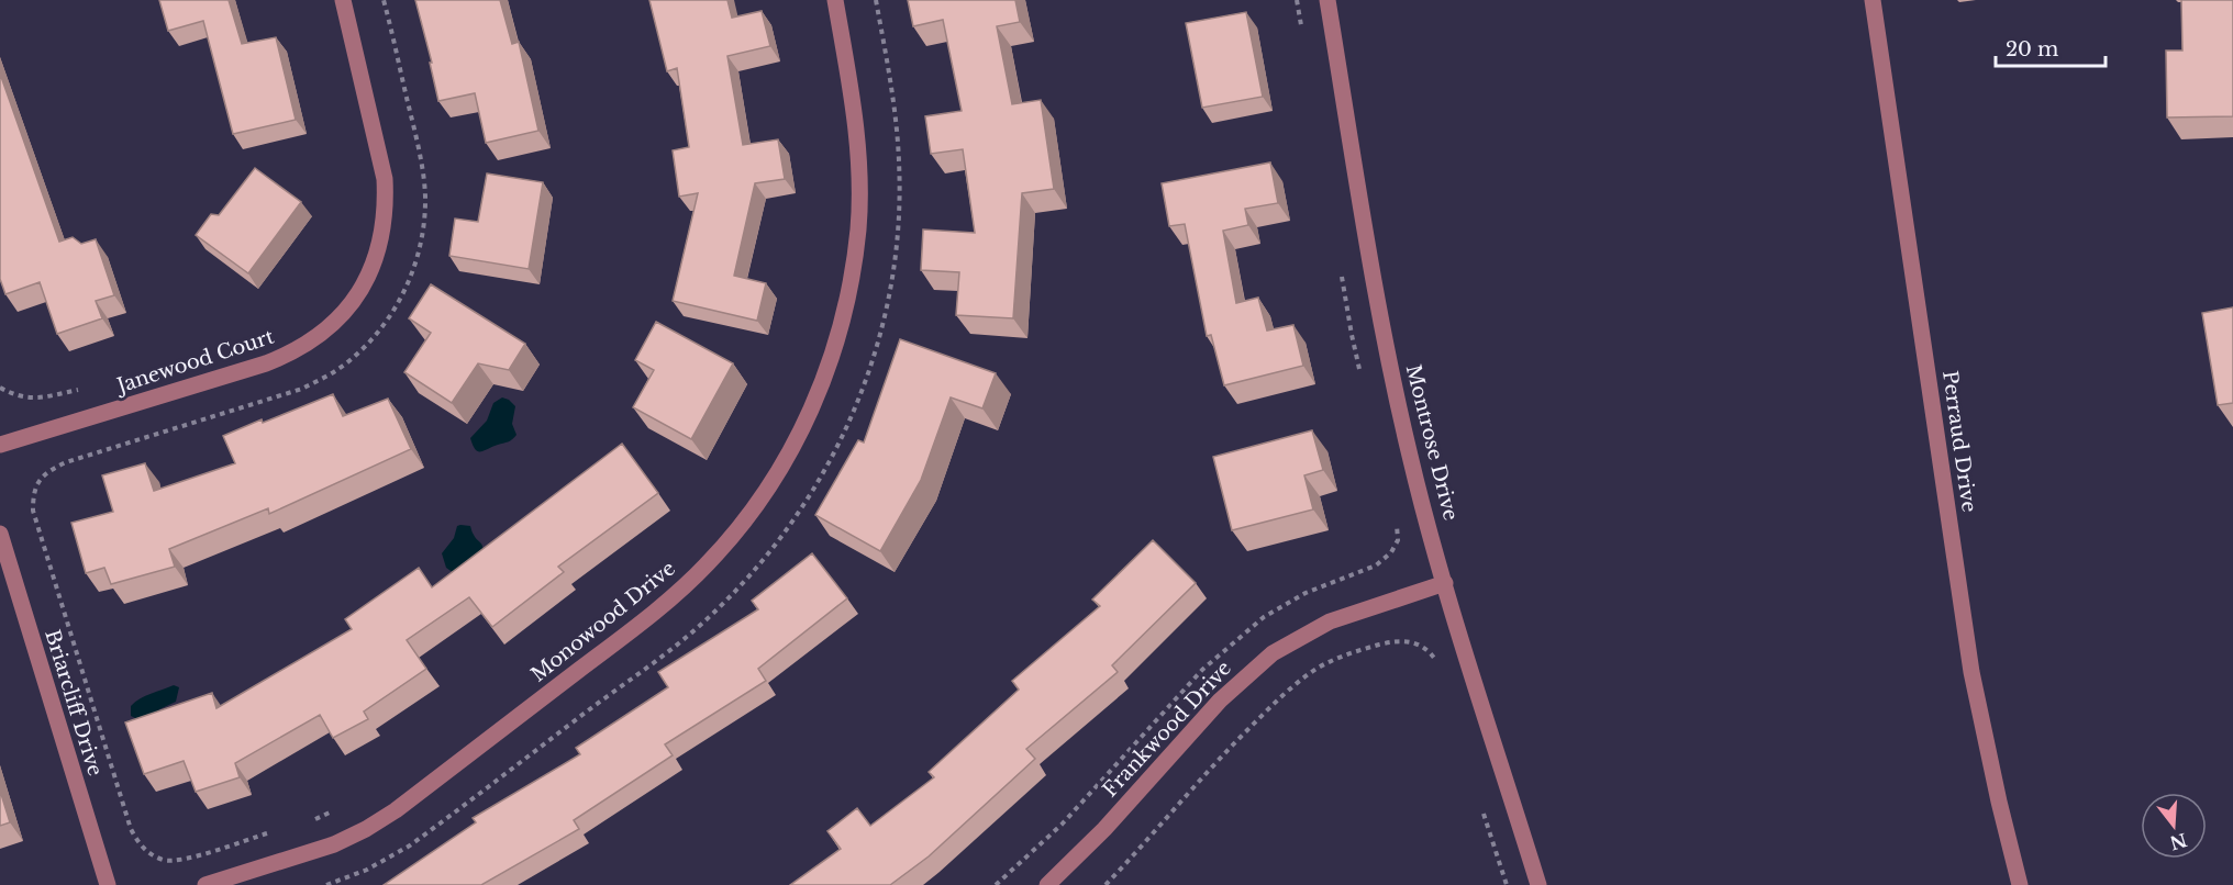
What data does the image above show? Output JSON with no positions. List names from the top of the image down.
{
  "streets": {
    "street": [
      "Janewood Court",
      "Perraud Drive",
      "Montrose Drive",
      "Monowood Drive",
      "Briarcliff Drive",
      "Frankwood Drive"
    ]
  },
  "crossings": [
    ["Montrose Drive", "Frankwood Drive"]
  ],
  "scale_bar": "20 m",
  "north": "bottom"
}
